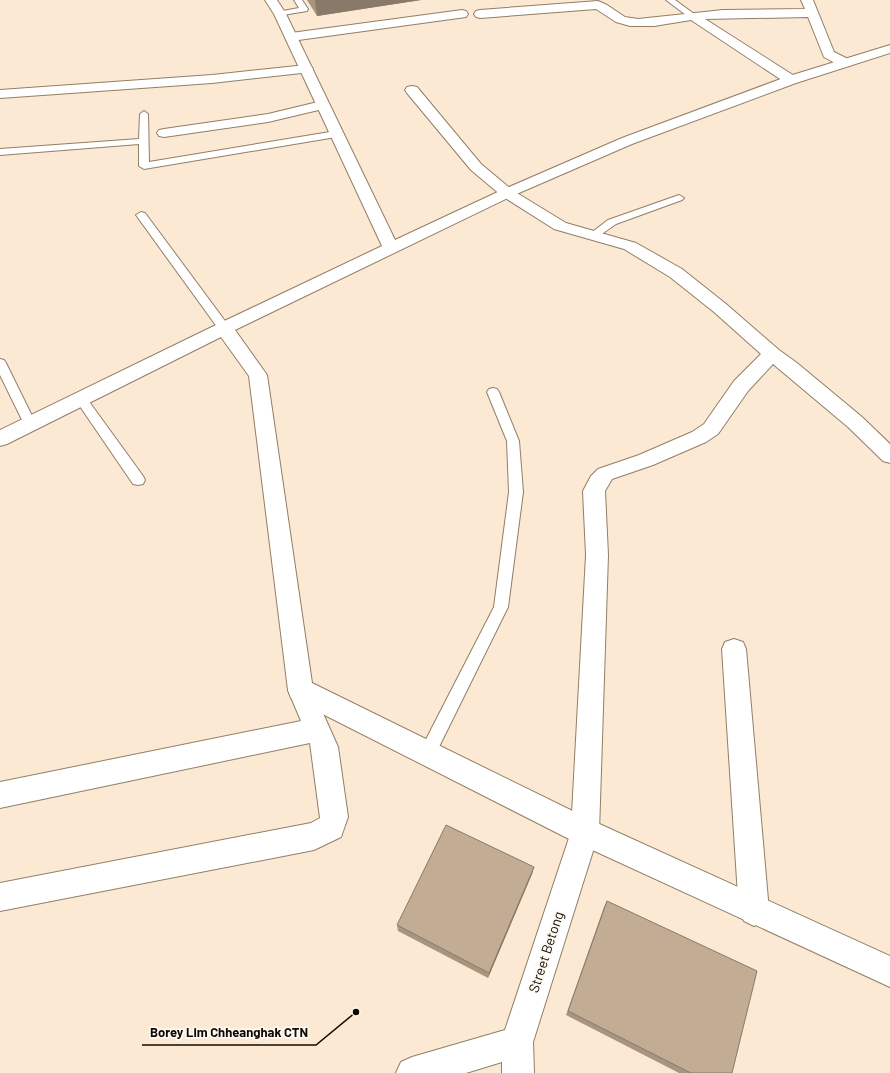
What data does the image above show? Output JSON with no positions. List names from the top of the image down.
{
  "streets": {
    "street": ["Street Betong"]
  },
  "places": ["Borey Lim Chheanghak CTN"]
}
